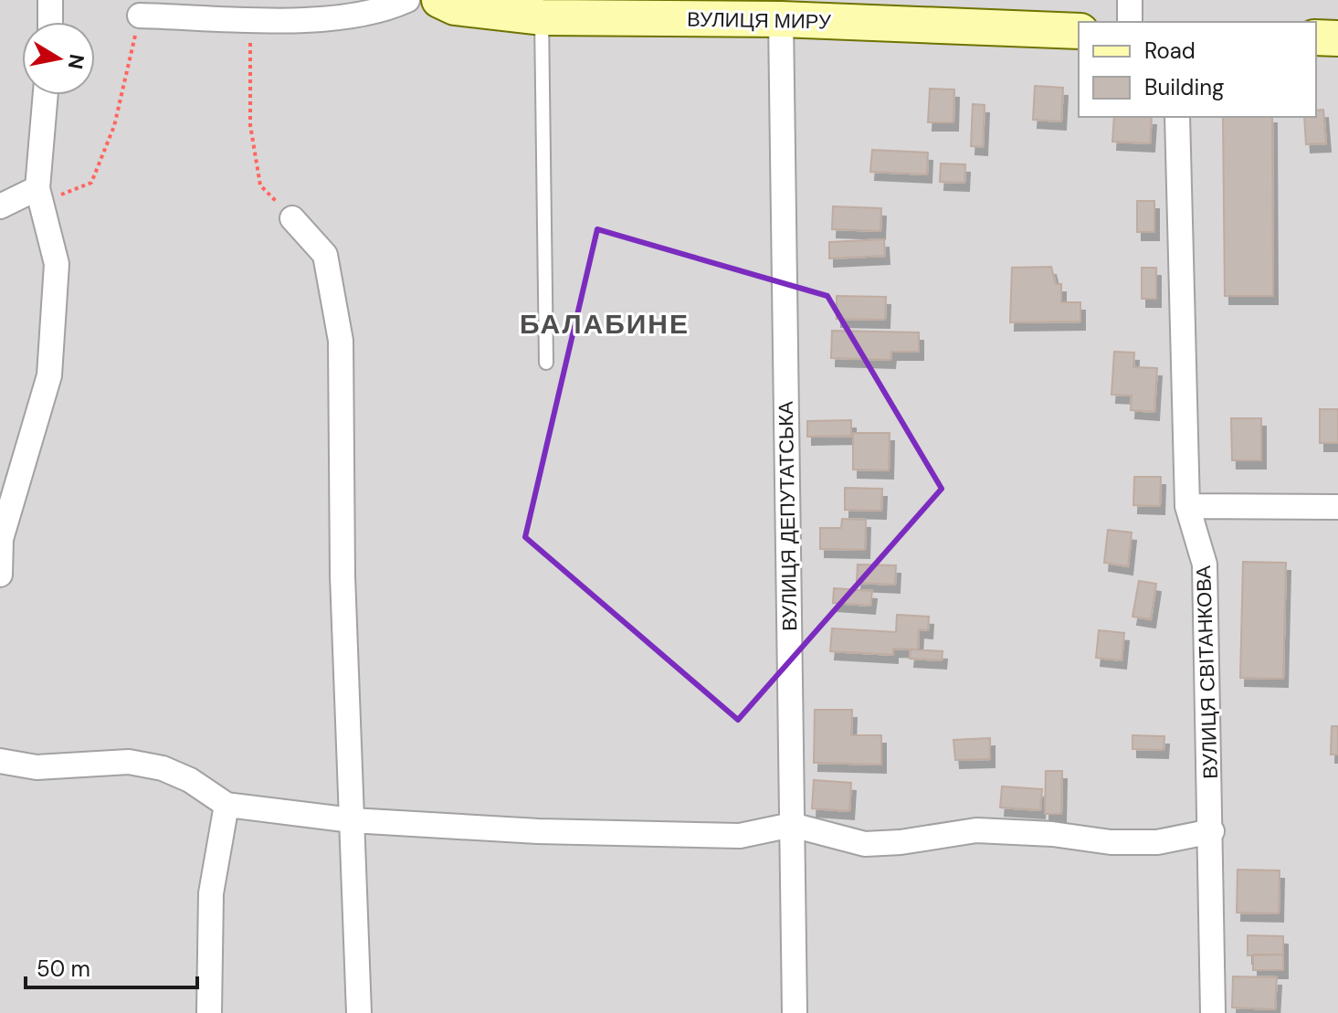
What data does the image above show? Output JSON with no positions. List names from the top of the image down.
{
  "streets": {
    "street": ["ВУЛИЦЯ МИРУ", "ВУЛИЦЯ ДЕПУТАТСЬКА", "ВУЛИЦЯ СВІТАНКОВА"]
  },
  "crossings": [
    ["ВУЛИЦЯ МИРУ", "ВУЛИЦЯ ДЕПУТАТСЬКА"]
  ],
  "districts": ["БАЛАБИНЕ"],
  "legend": ["Road", "Building"],
  "scale_bar": "50 m",
  "north": "right"
}
